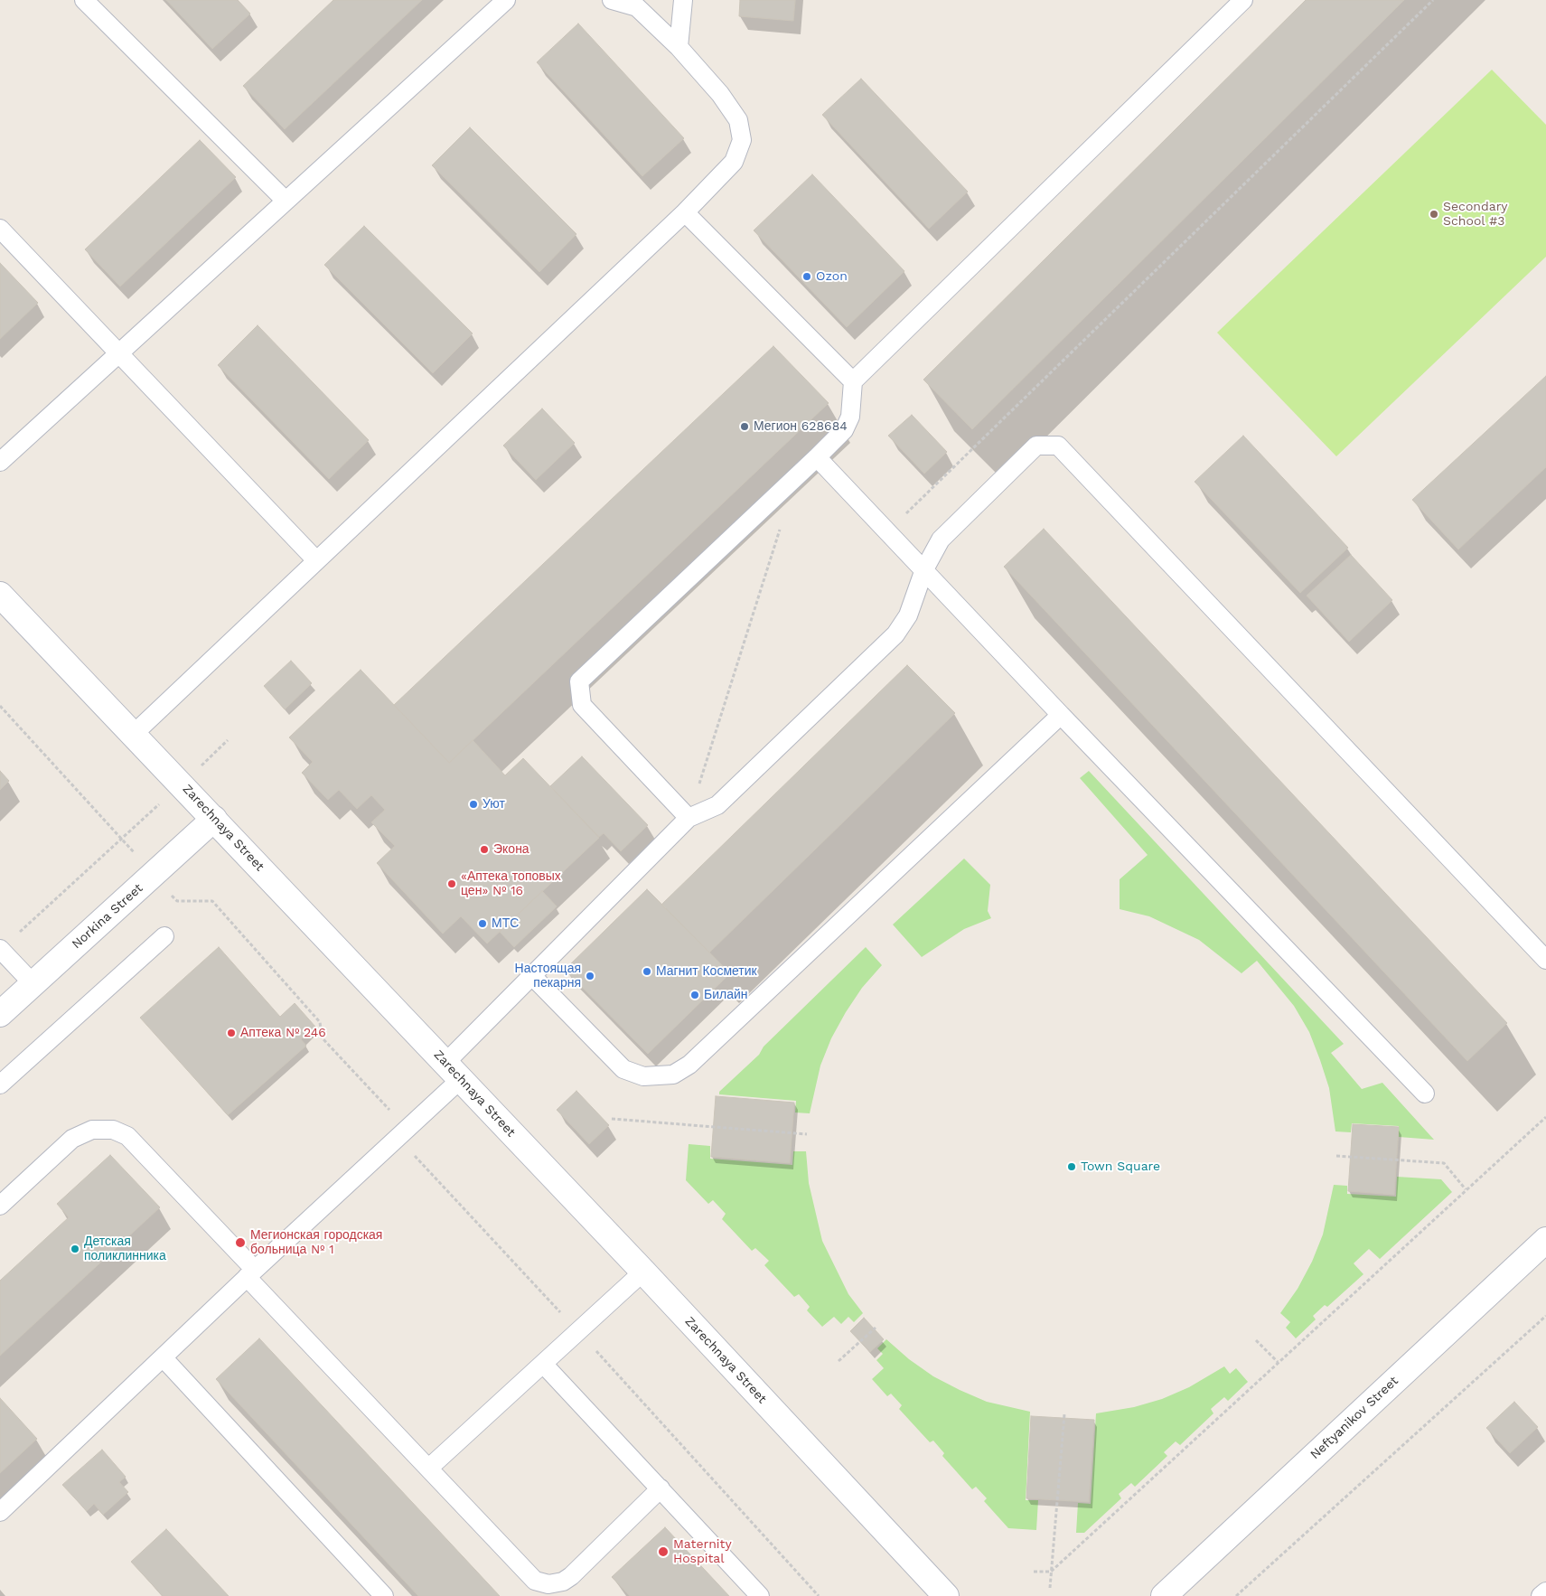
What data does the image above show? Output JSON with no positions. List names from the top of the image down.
{
  "streets": {
    "main road": ["Zarechnaya Street", "Norkina Street", "Neftyanikov Street"]
  },
  "crossings": [
    ["Zarechnaya Street", "Norkina Street"]
  ],
  "places": [
    "Secondary School #3",
    "Ozon",
    "Мегион 628684",
    "Уют",
    "Экона",
    "«Аптека топовых цен» № 16",
    "МТС",
    "Магнит Косметик",
    "Настоящая пекарня",
    "Билайн",
    "Аптека № 246",
    "Town Square",
    "Мегионская городская больница № 1",
    "Детская поликлинника",
    "Maternity Hospital"
  ]
}
